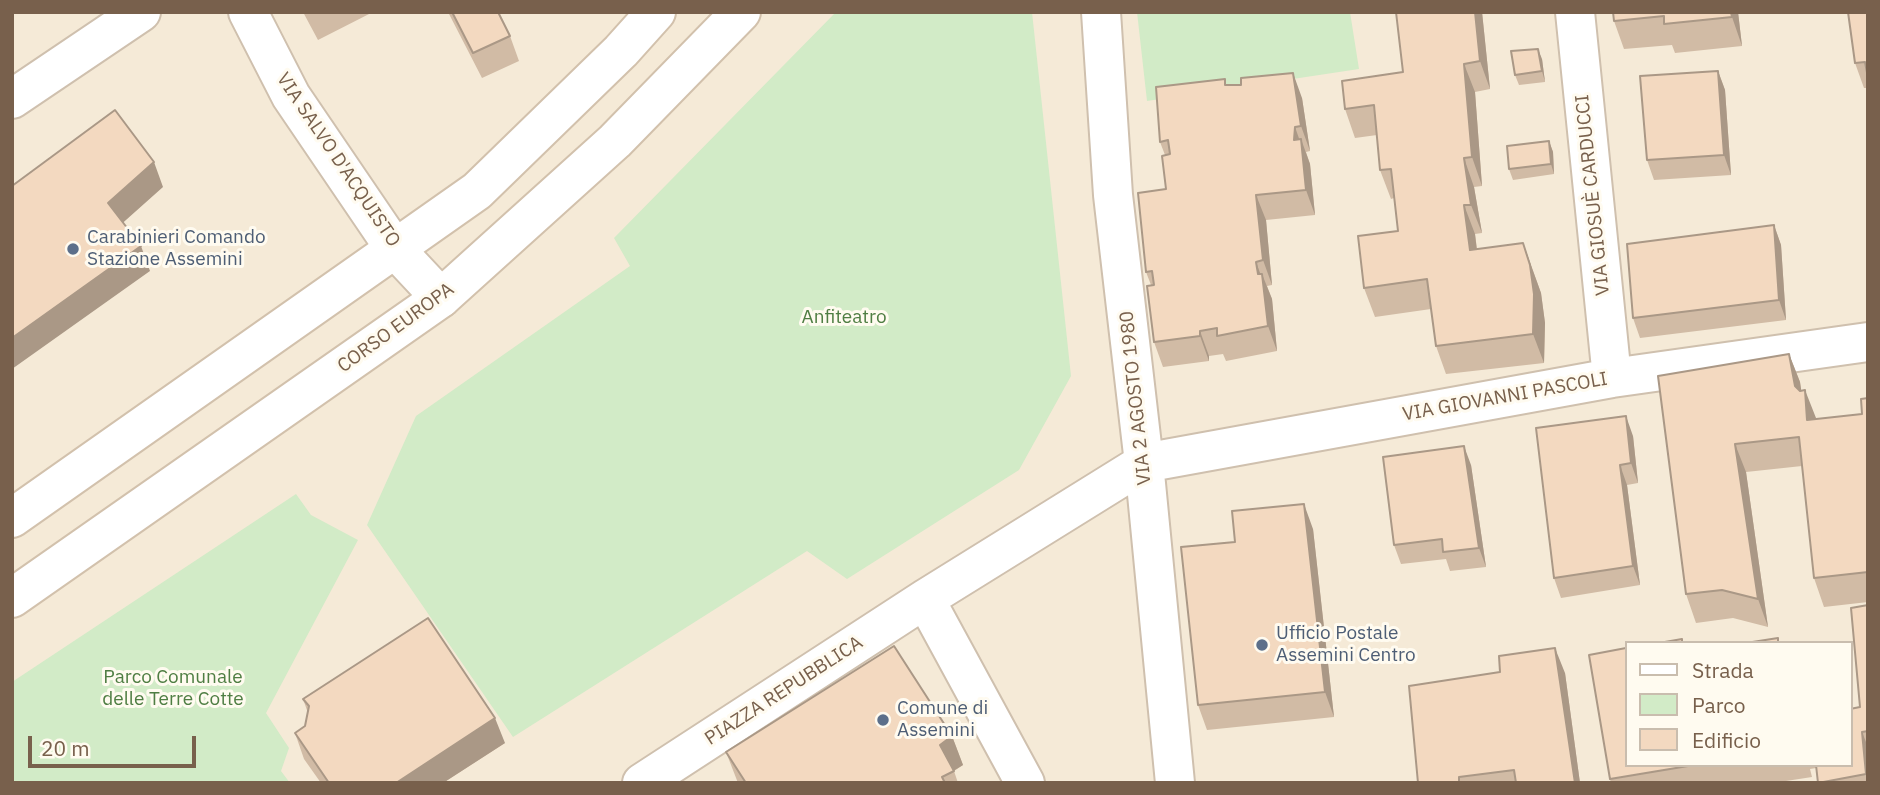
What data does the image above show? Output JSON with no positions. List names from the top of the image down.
{
  "streets": {
    "street": [
      "VIA SALVO D'ACQUISTO",
      "VIA GIOSUÈ CARDUCCI",
      "CORSO EUROPA",
      "VIA GIOVANNI PASCOLI",
      "VIA 2 AGOSTO 1980",
      "PIAZZA REPUBBLICA"
    ]
  },
  "crossings": [
    ["VIA SALVO D'ACQUISTO", "CORSO EUROPA"],
    ["VIA GIOSUÈ CARDUCCI", "VIA GIOVANNI PASCOLI"],
    ["VIA GIOVANNI PASCOLI", "VIA 2 AGOSTO 1980"],
    ["VIA GIOVANNI PASCOLI", "PIAZZA REPUBBLICA"],
    ["VIA 2 AGOSTO 1980", "PIAZZA REPUBBLICA"]
  ],
  "parks": ["Anfiteatro", "Parco Comunale delle Terre Cotte"],
  "places": ["Carabinieri Comando Stazione Assemini", "Ufficio Postale Assemini Centro", "Comune di Assemini"],
  "legend": ["Strada", "Parco", "Edificio"],
  "scale_bar": "20 m"
}
